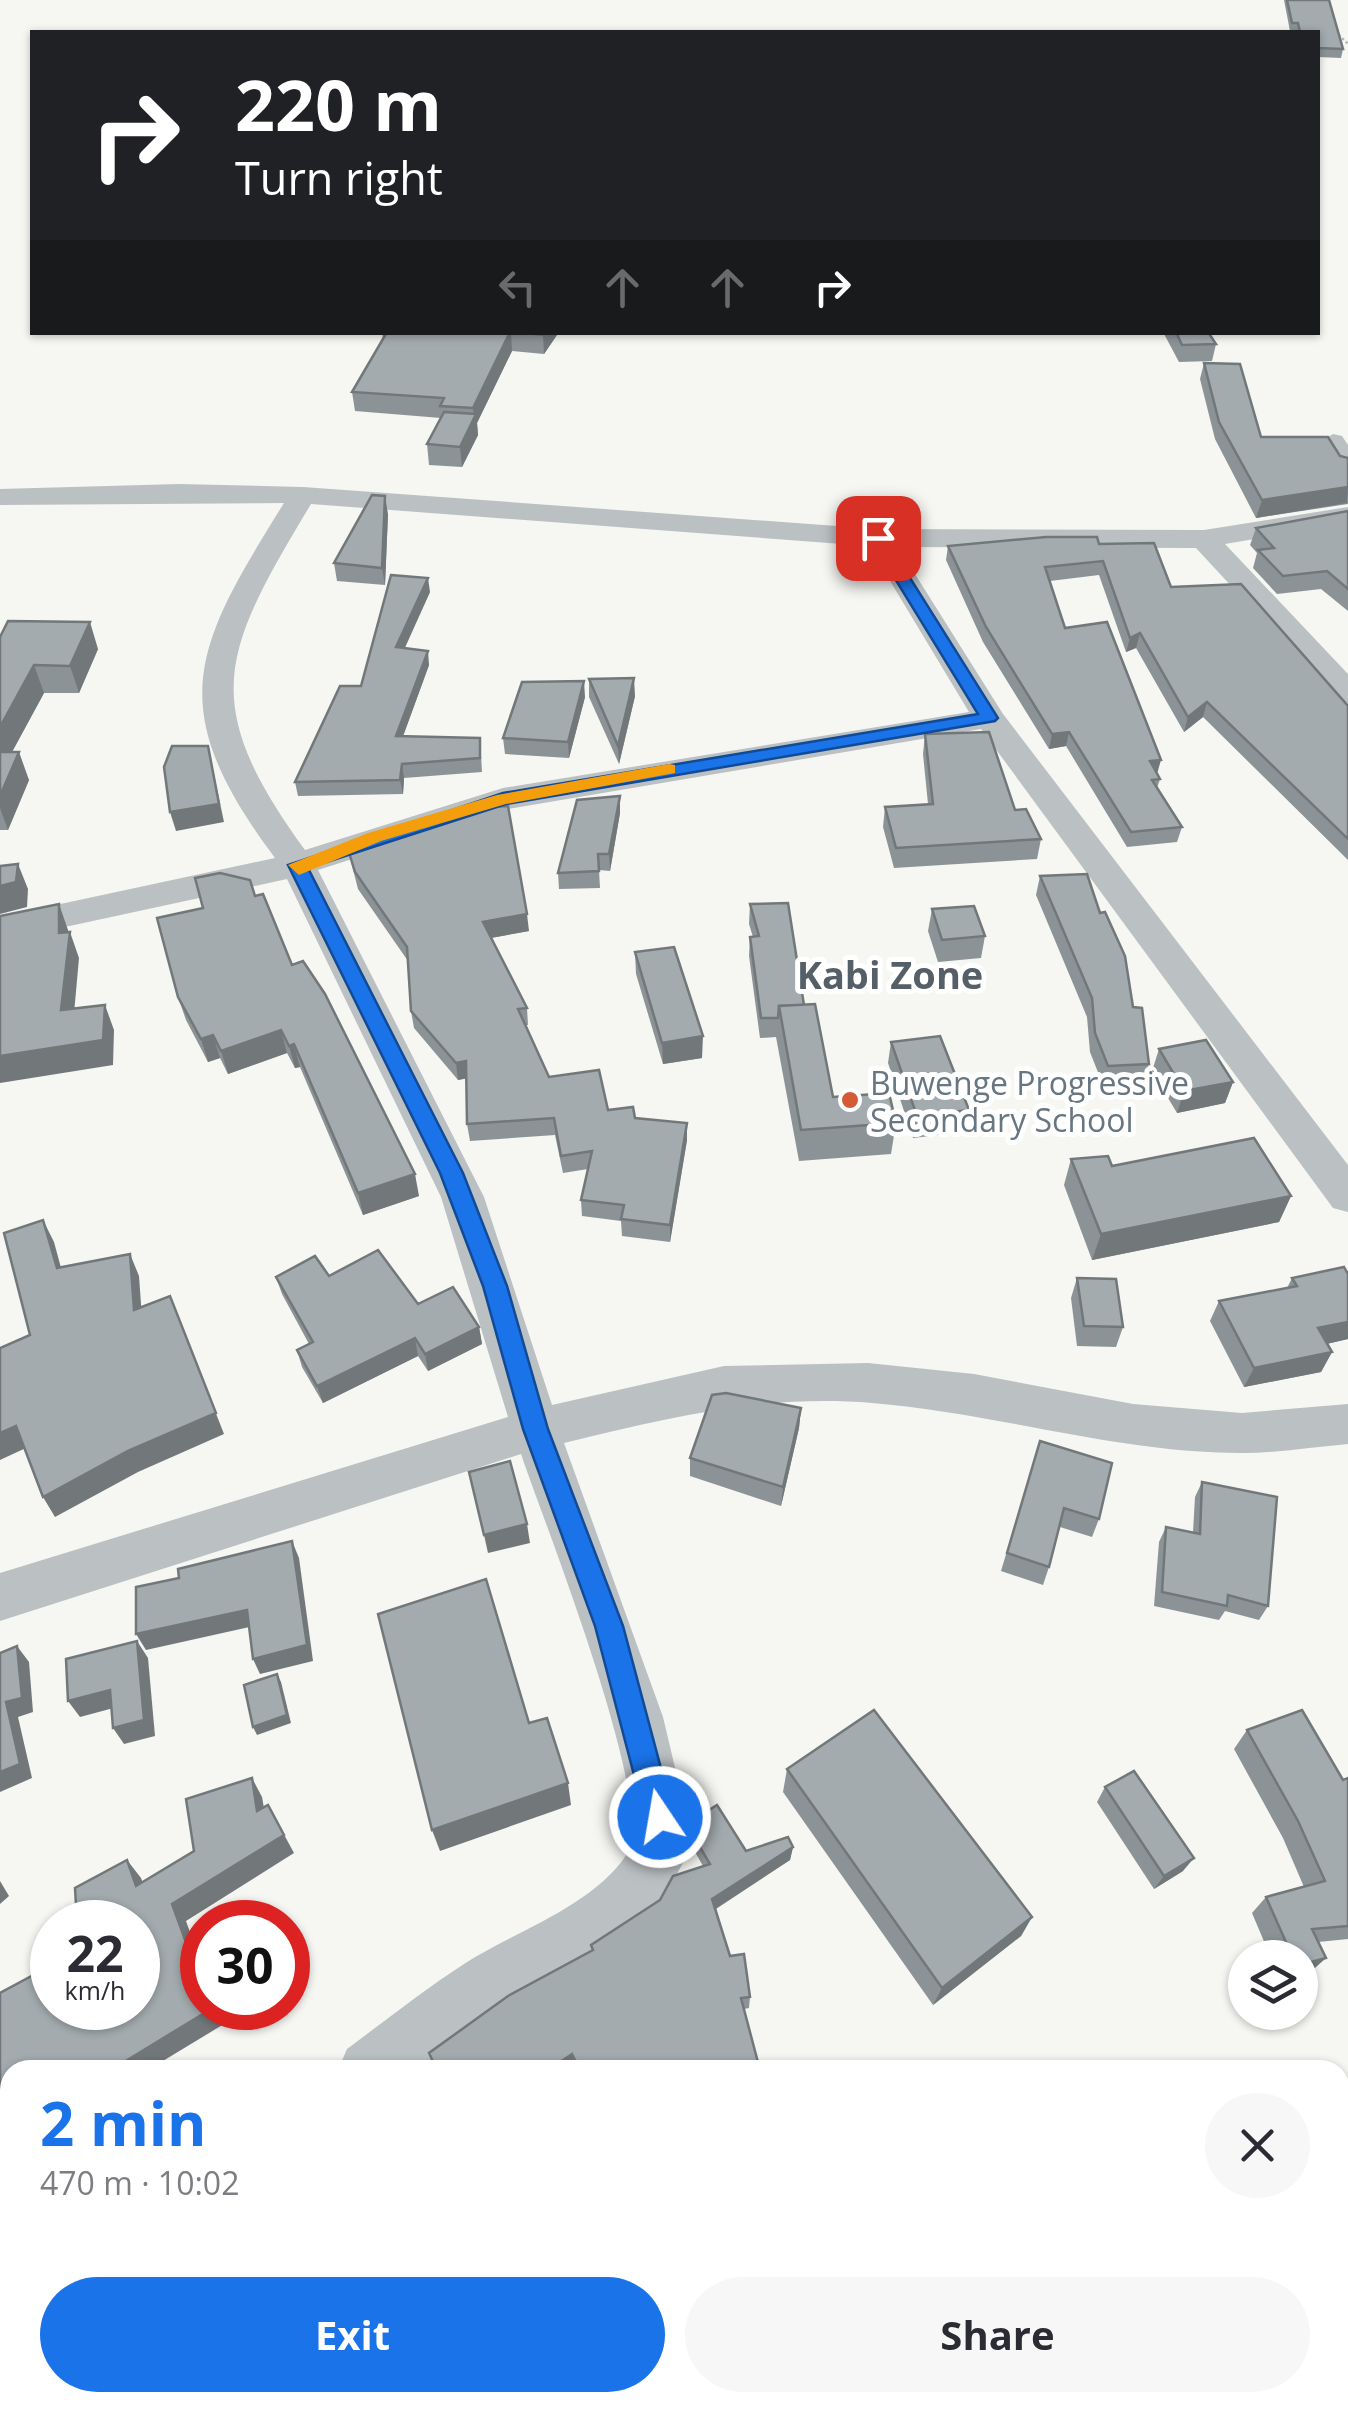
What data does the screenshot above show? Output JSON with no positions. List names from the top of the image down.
{
  "districts": ["Kabi Zone"],
  "places": ["Buwenge Progressive Secondary School"],
  "page": {
    "turn": ["220 m", "Turn right"],
    "speed": "22 km/h",
    "limit": "30",
    "heading": ["2 min", "470 m · 10:02"],
    "buttons": ["Exit", "Share"]
  }
}
